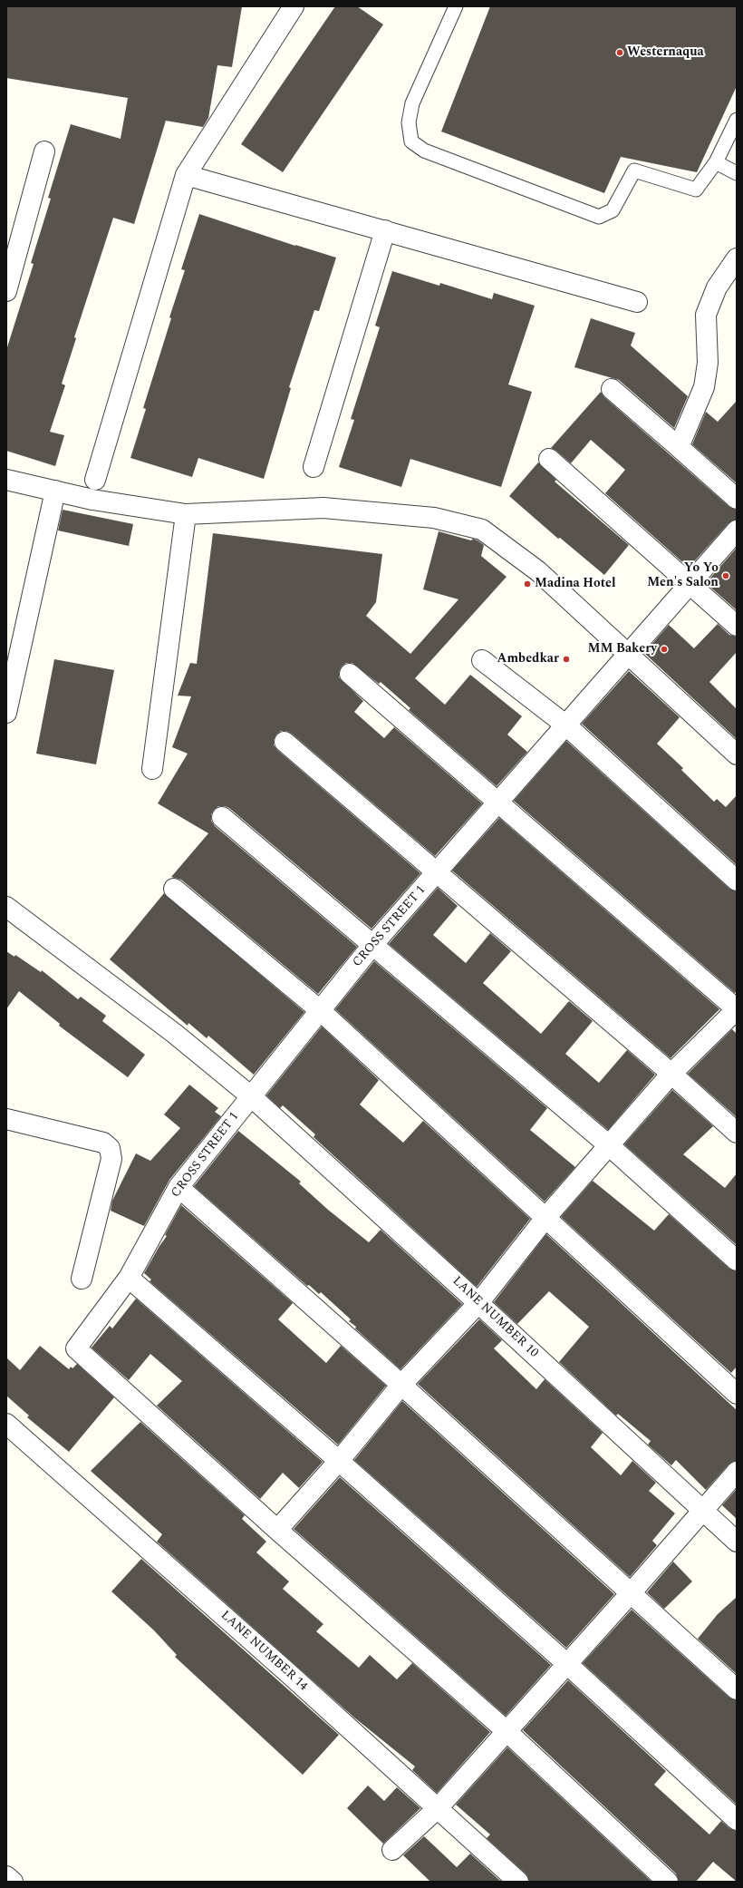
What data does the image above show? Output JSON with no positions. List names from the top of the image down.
{
  "streets": {
    "street": ["CROSS STREET 1", "LANE NUMBER 10", "LANE NUMBER 14"]
  },
  "crossings": [
    ["CROSS STREET 1", "LANE NUMBER 10"]
  ],
  "places": [
    "Westernaqua",
    "Yo Yo Men's Salon",
    "Madina Hotel",
    "MM Bakery",
    "Ambedkar"
  ]
}
